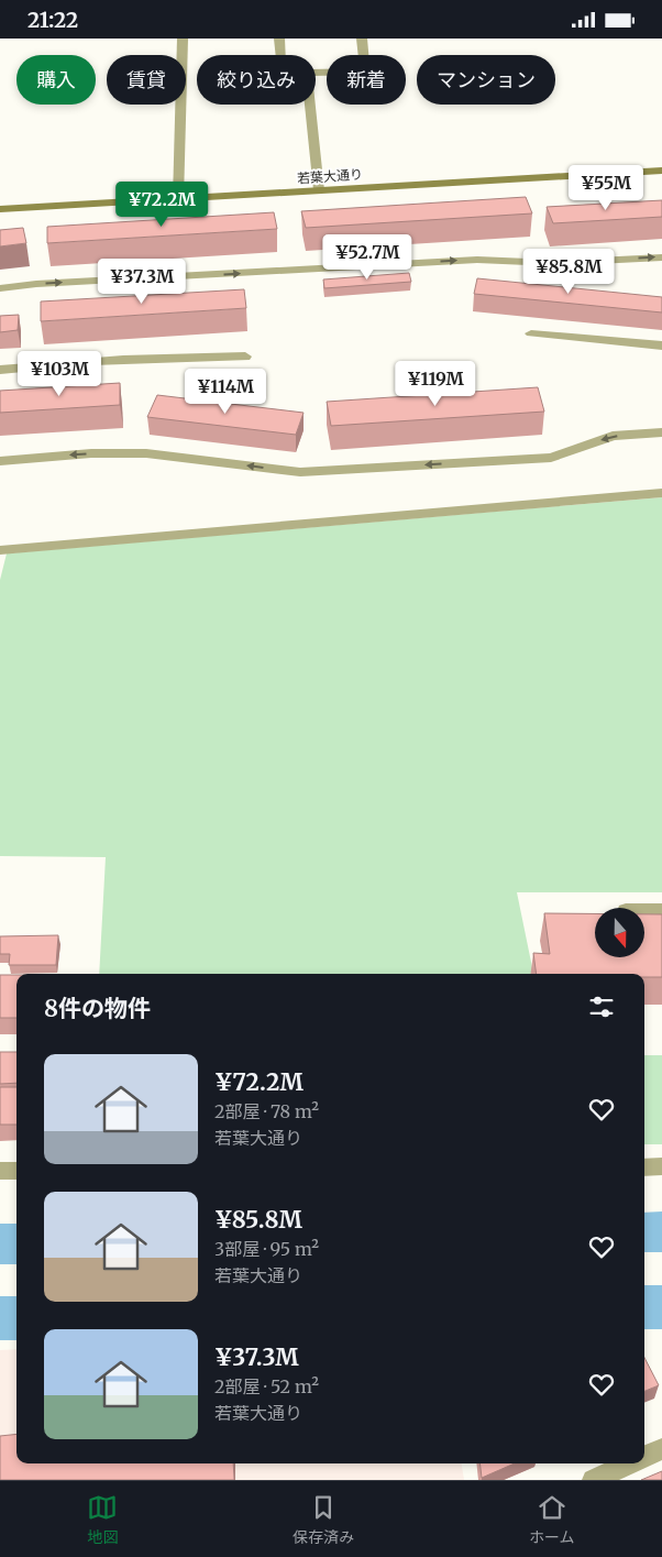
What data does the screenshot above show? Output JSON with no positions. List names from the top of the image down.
{
  "streets": {
    "street": ["若葉大通り"]
  },
  "north": "bottom",
  "page": {
    "status": "21:22",
    "chip": [
      "購入",
      "賃貸",
      "絞り込み",
      "新着",
      "マンション"
    ],
    "price": [
      "¥55M",
      "¥72.2M",
      "¥52.7M",
      "¥85.8M",
      "¥37.3M",
      "¥103M",
      "¥119M",
      "¥114M"
    ],
    "heading": "8件の物件",
    "list": [
      {
        "name": "¥72.2M",
        "note": "2部屋 · 78 m² · 若葉大通り"
      },
      {
        "name": "¥85.8M",
        "note": "3部屋 · 95 m² · 若葉大通り"
      },
      {
        "name": "¥37.3M",
        "note": "2部屋 · 52 m² · 若葉大通り"
      }
    ],
    "tabs": ["地図", "保存済み", "ホーム"]
  }
}
